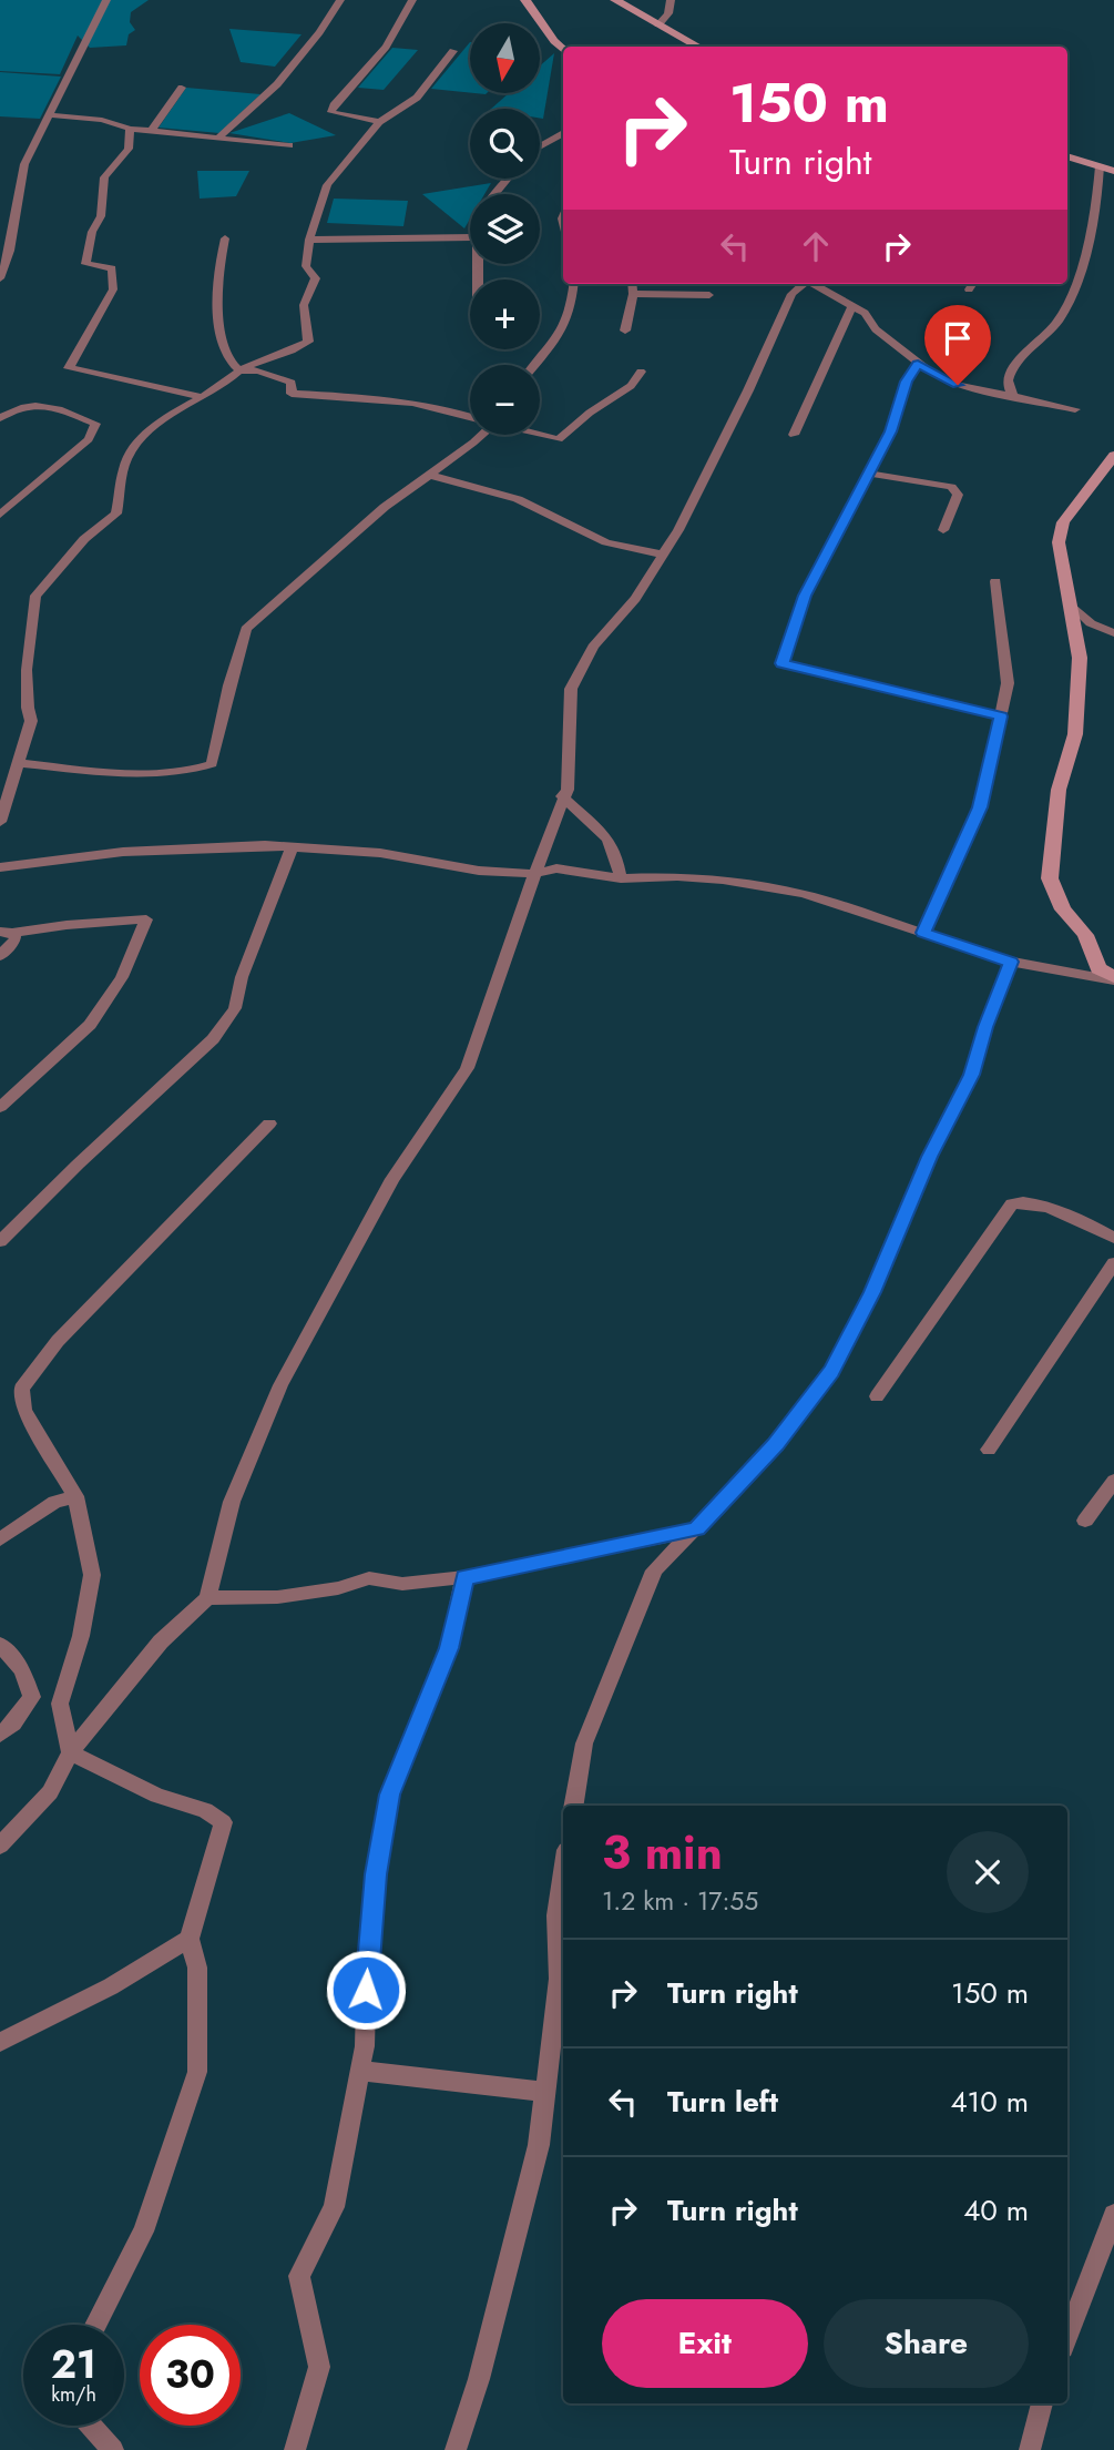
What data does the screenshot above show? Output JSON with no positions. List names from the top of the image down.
{
  "north": "bottom",
  "page": {
    "map_buttons": ["+", "−"],
    "turn": ["150 m", "Turn right"],
    "heading": ["3 min", "1.2 km · 17:55"],
    "list": [
      {
        "name": "Turn right",
        "value": "150 m"
      },
      {
        "name": "Turn left",
        "value": "410 m"
      },
      {
        "name": "Turn right",
        "value": "40 m"
      }
    ],
    "buttons": ["Exit", "Share"],
    "speed": "21 km/h",
    "limit": "30"
  }
}
